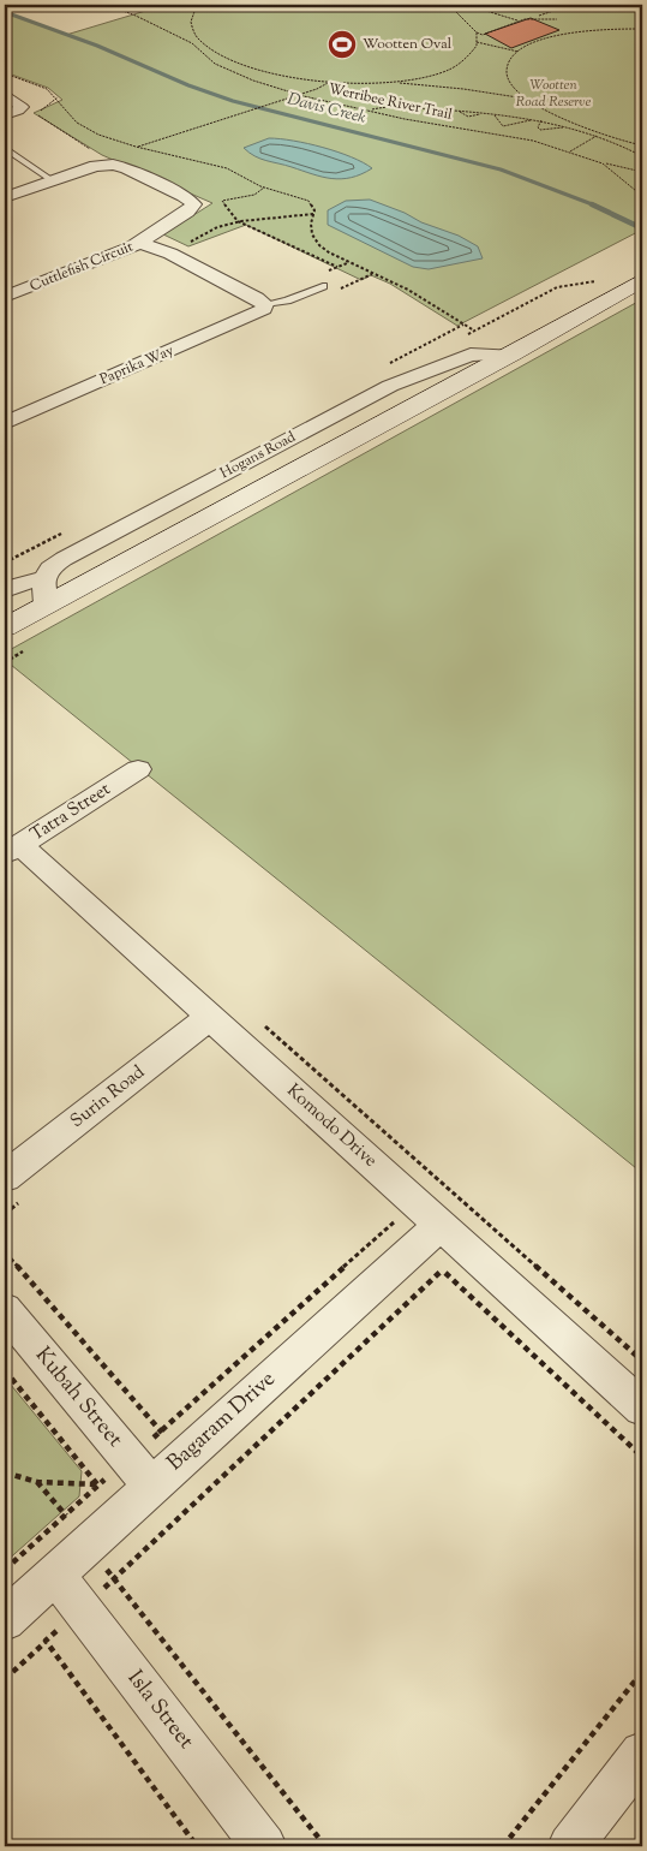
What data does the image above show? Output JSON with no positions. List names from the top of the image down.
{
  "streets": {
    "street": [
      "Cuttlefish Circuit",
      "Paprika Way",
      "Hogans Road",
      "Tatra Street",
      "Surin Road",
      "Komodo Drive",
      "Kubah Street",
      "Bagaram Drive",
      "Isla Street"
    ],
    "path": ["Werribee River Trail"]
  },
  "crossings": [
    ["Tatra Street", "Komodo Drive"],
    ["Surin Road", "Komodo Drive"],
    ["Komodo Drive", "Bagaram Drive"],
    ["Kubah Street", "Bagaram Drive"],
    ["Bagaram Drive", "Isla Street"]
  ],
  "water": ["Davis Creek"],
  "parks": ["Wootten Road Reserve"],
  "places": {
    "sports": ["Wootten Oval"]
  }
}
